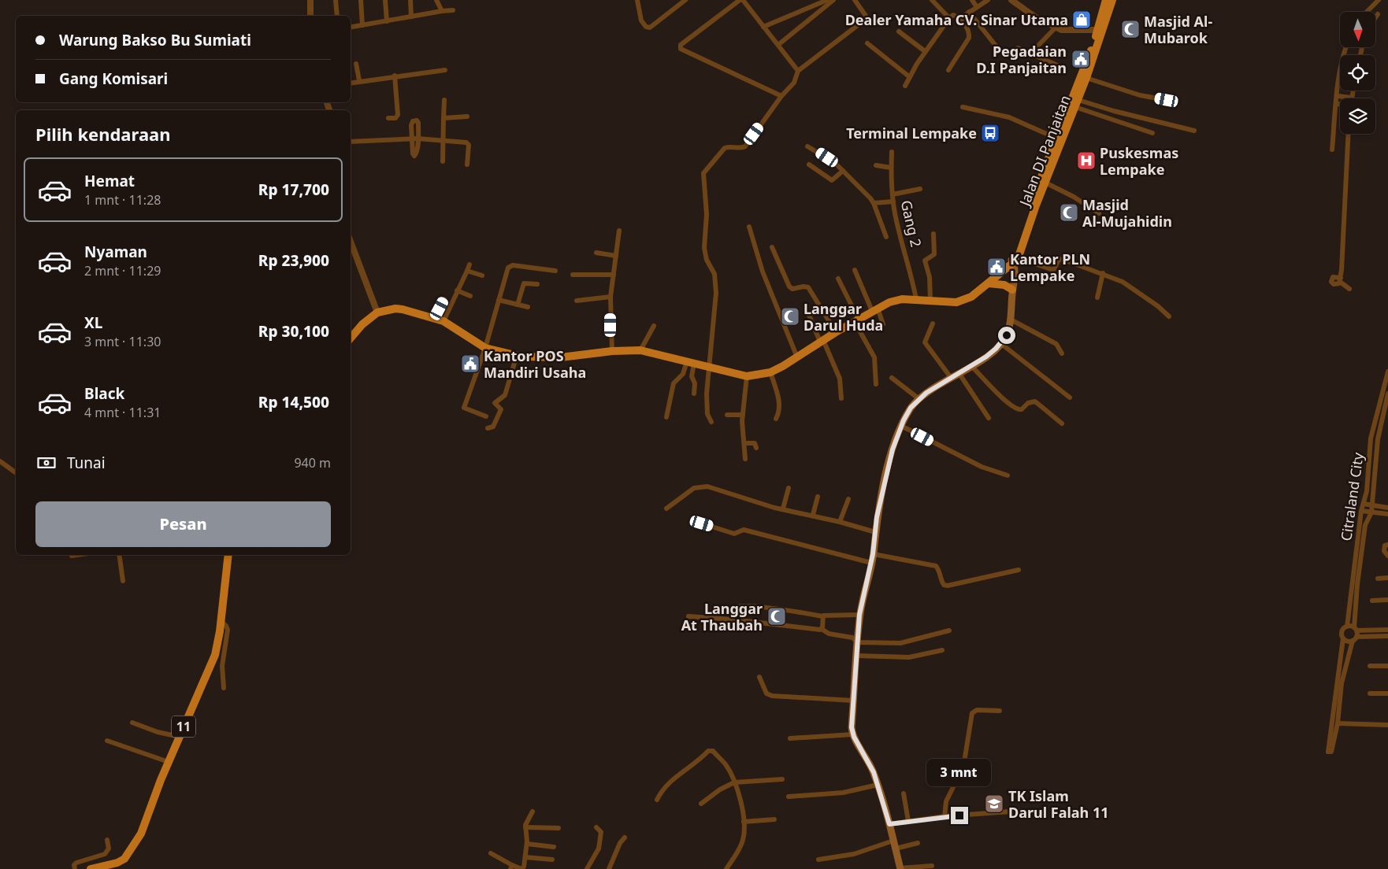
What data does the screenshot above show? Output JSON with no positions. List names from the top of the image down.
{
  "streets": {
    "highway": ["Jalan DI Panjaitan", "11"],
    "street": ["Gang 2", "Citraland City"]
  },
  "places": {
    "shop": ["Dealer Yamaha CV. Sinar Utama"],
    "mosque": [
      "Masjid Al- Mubarok",
      "Masjid Al-Mujahidin",
      "Langgar Darul Huda",
      "Langgar At Thaubah"
    ],
    "public building": ["Pegadaian D.I Panjaitan", "Kantor PLN Lempake", "Kantor POS Mandiri Usaha"],
    "bus stop": ["Terminal Lempake"],
    "hospital": ["Puskesmas Lempake"],
    "school or university": ["TK Islam Darul Falah 11"]
  },
  "north": "bottom",
  "page": {
    "banner": ["Warung Bakso Bu Sumiati", "Gang Komisari"],
    "heading": "Pilih kendaraan",
    "list": [
      {
        "name": "Hemat",
        "note": "1 mnt · 11:28",
        "value": "Rp 17,700"
      },
      {
        "name": "Nyaman",
        "note": "2 mnt · 11:29",
        "value": "Rp 23,900"
      },
      {
        "name": "XL",
        "note": "3 mnt · 11:30",
        "value": "Rp 30,100"
      },
      {
        "name": "Black",
        "note": "4 mnt · 11:31",
        "value": "Rp 14,500"
      }
    ],
    "pay": ["Tunai", "940 m"],
    "buttons": "Pesan",
    "bubble": "3 mnt"
  }
}
